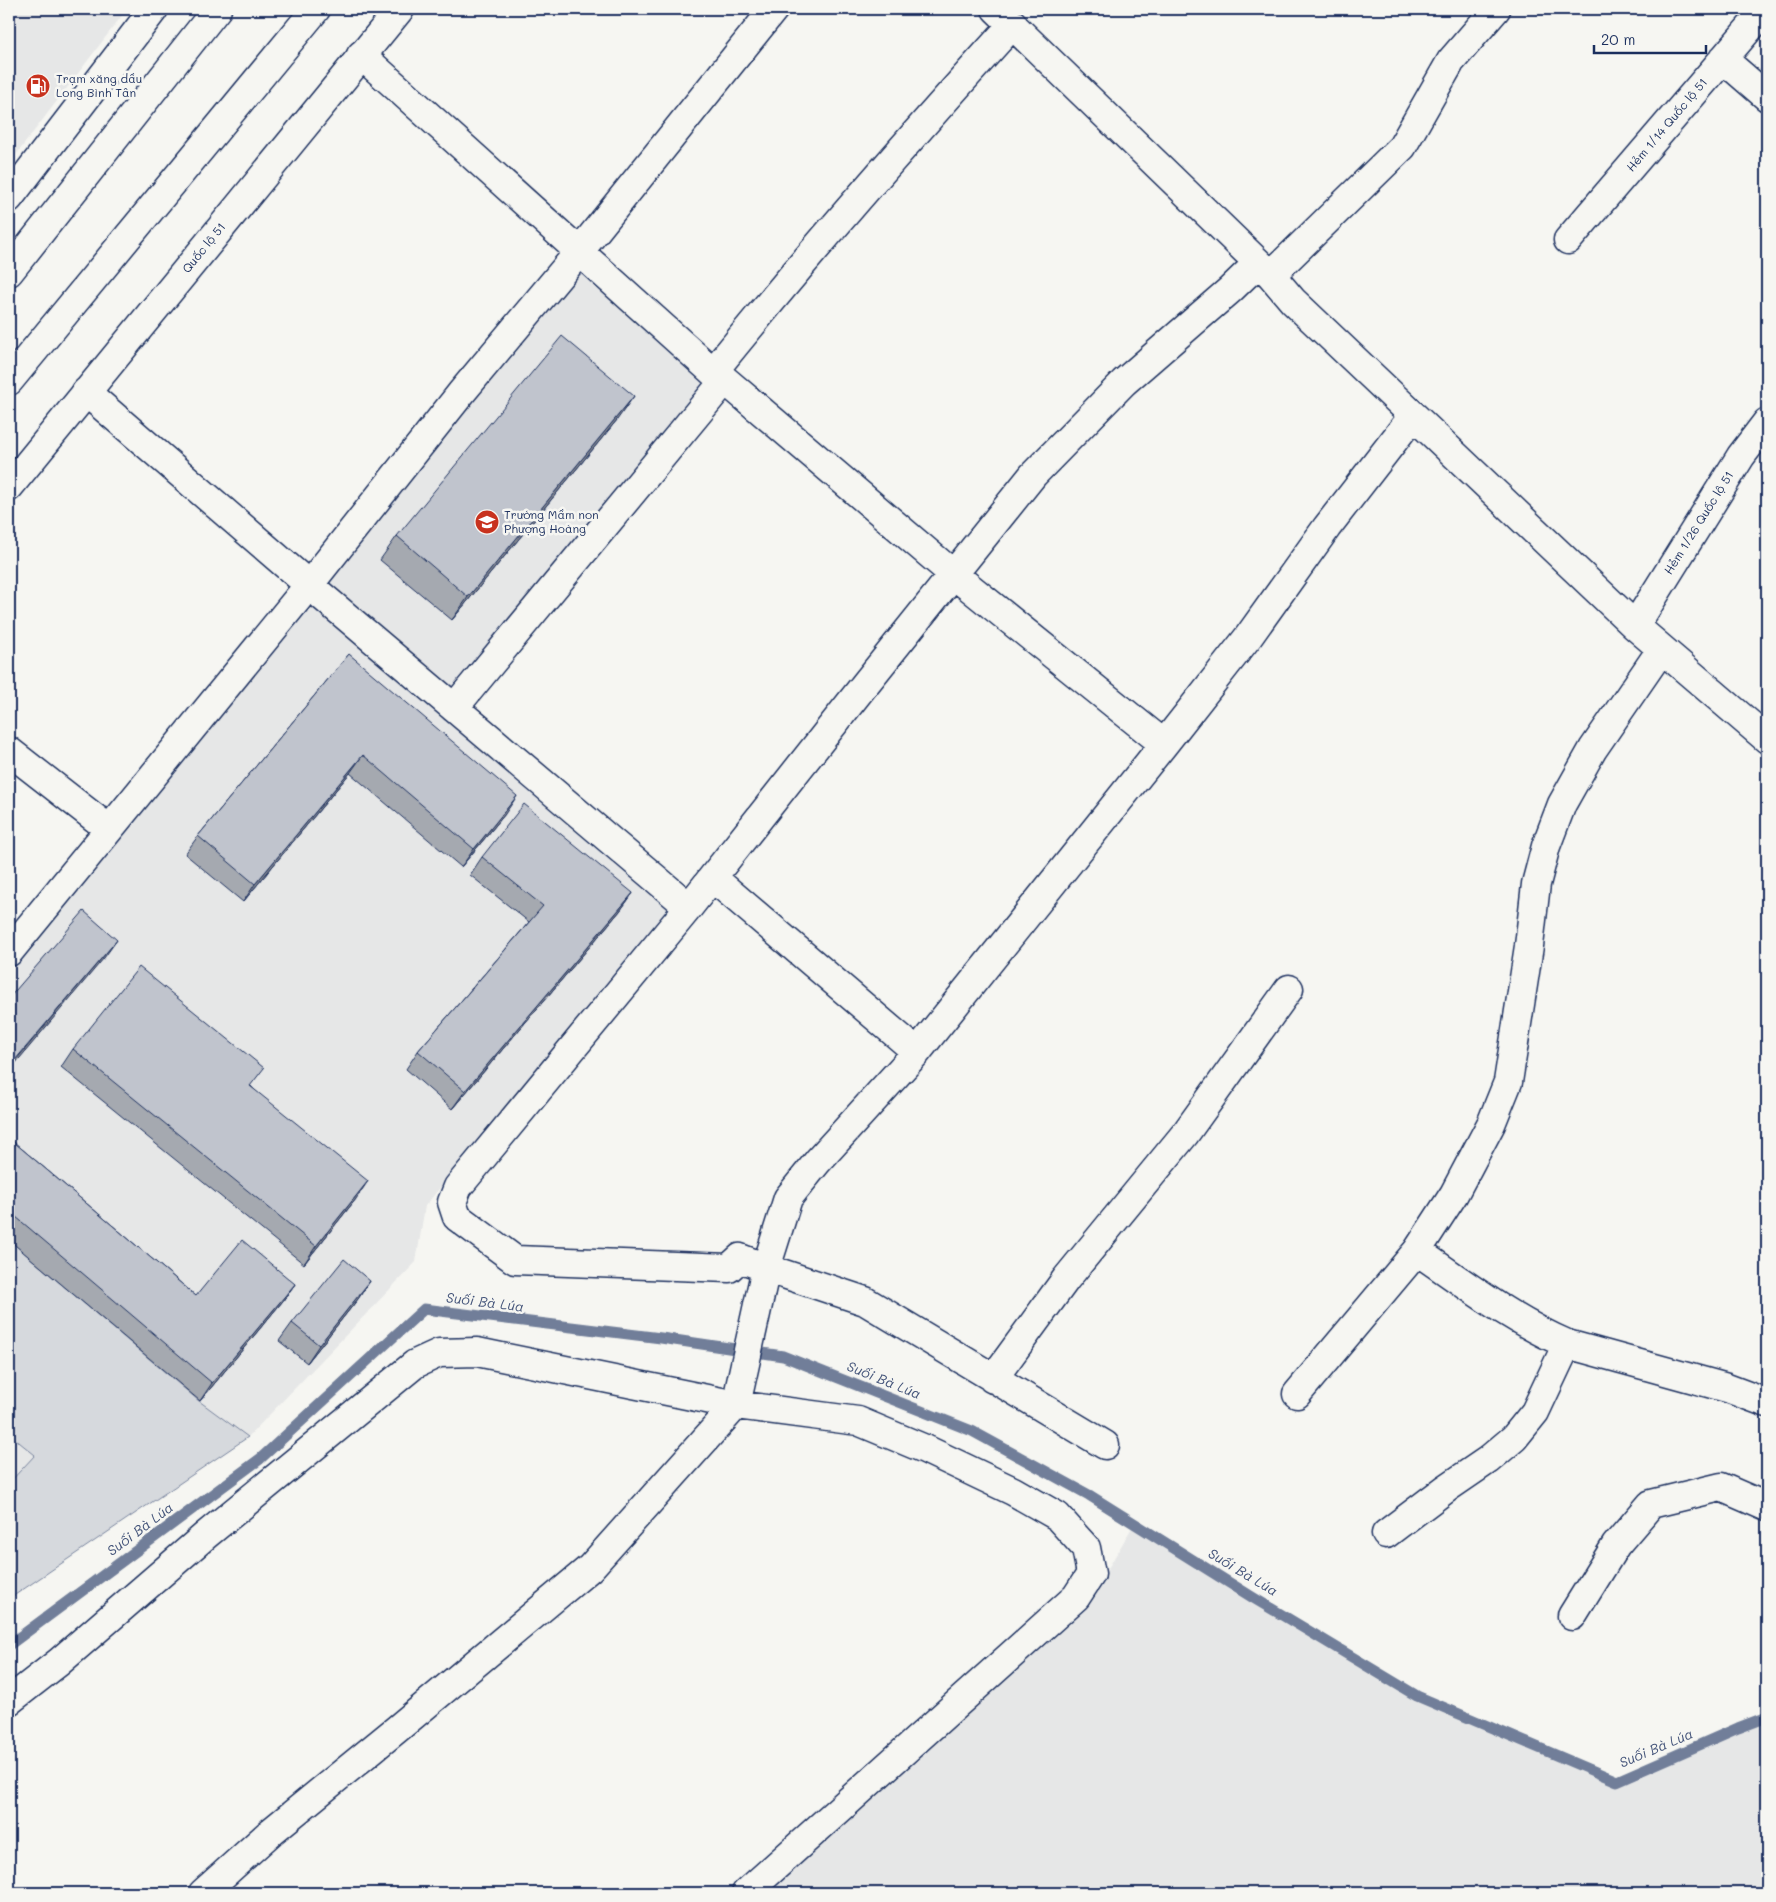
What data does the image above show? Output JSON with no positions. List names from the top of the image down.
{
  "streets": {
    "main road": ["Hẻm 1/14 Quốc lộ 51", "Quốc lộ 51", "Hẻm 1/26 Quốc lộ 51"]
  },
  "water": ["Suối Bà Lúa"],
  "places": {
    "fuel station": ["Trạm xăng dầu Long Bình Tân"],
    "school or university": ["Trường Mầm non Phượng Hoàng"]
  },
  "scale_bar": "20 m"
}
